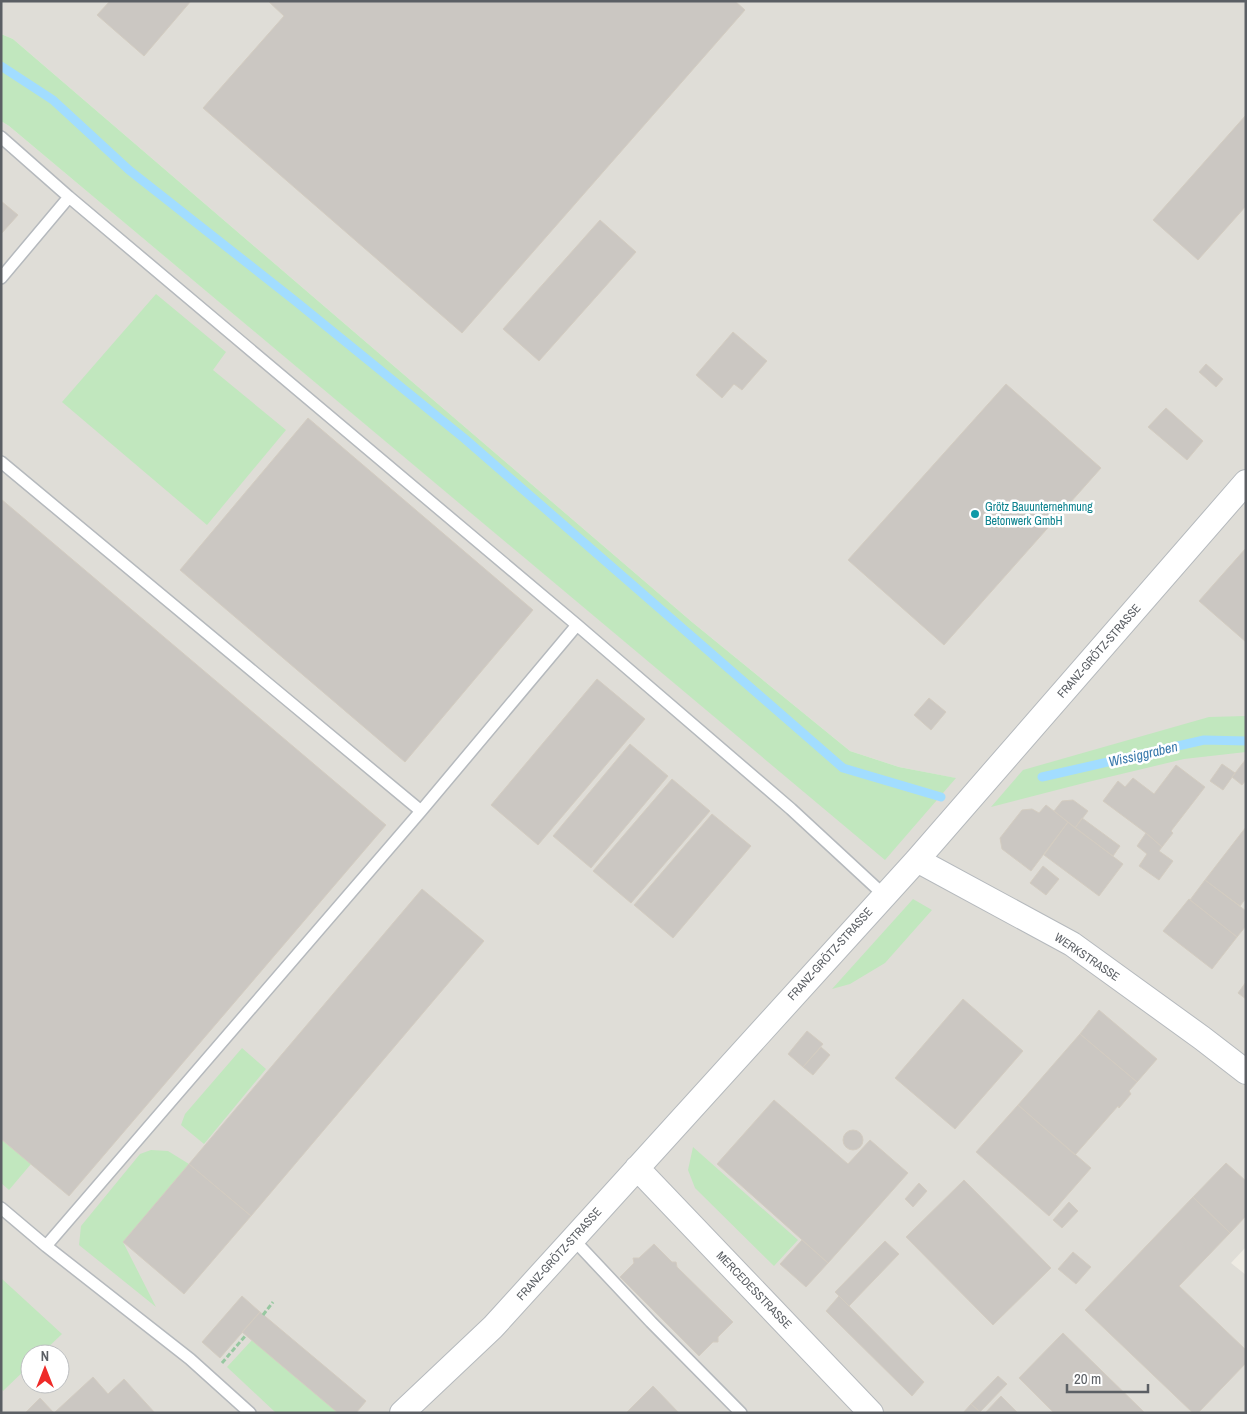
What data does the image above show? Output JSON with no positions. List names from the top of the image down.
{
  "streets": {
    "street": ["FRANZ-GRÖTZ-STRASSE", "WERKSTRASSE", "MERCEDESSTRASSE"]
  },
  "crossings": [
    ["FRANZ-GRÖTZ-STRASSE", "WERKSTRASSE"],
    ["FRANZ-GRÖTZ-STRASSE", "MERCEDESSTRASSE"]
  ],
  "water": ["Wissiggraben"],
  "places": ["Grötz Bauunternehmung Betonwerk GmbH"],
  "scale_bar": "20 m",
  "north": "top"
}
